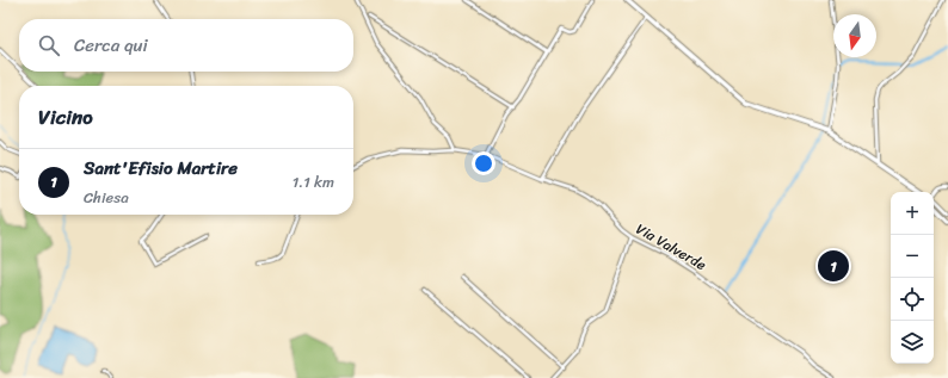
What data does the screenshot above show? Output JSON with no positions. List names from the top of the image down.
{
  "streets": {
    "street": ["Via Valverde"]
  },
  "north": "bottom",
  "page": {
    "search": "Cerca qui",
    "heading": "Vicino",
    "list": [
      {
        "mark": "1",
        "name": "Sant'Efisio Martire",
        "note": "Chiesa",
        "value": "1.1 km"
      }
    ],
    "map_buttons": ["+", "−"],
    "pins": "1"
  }
}
